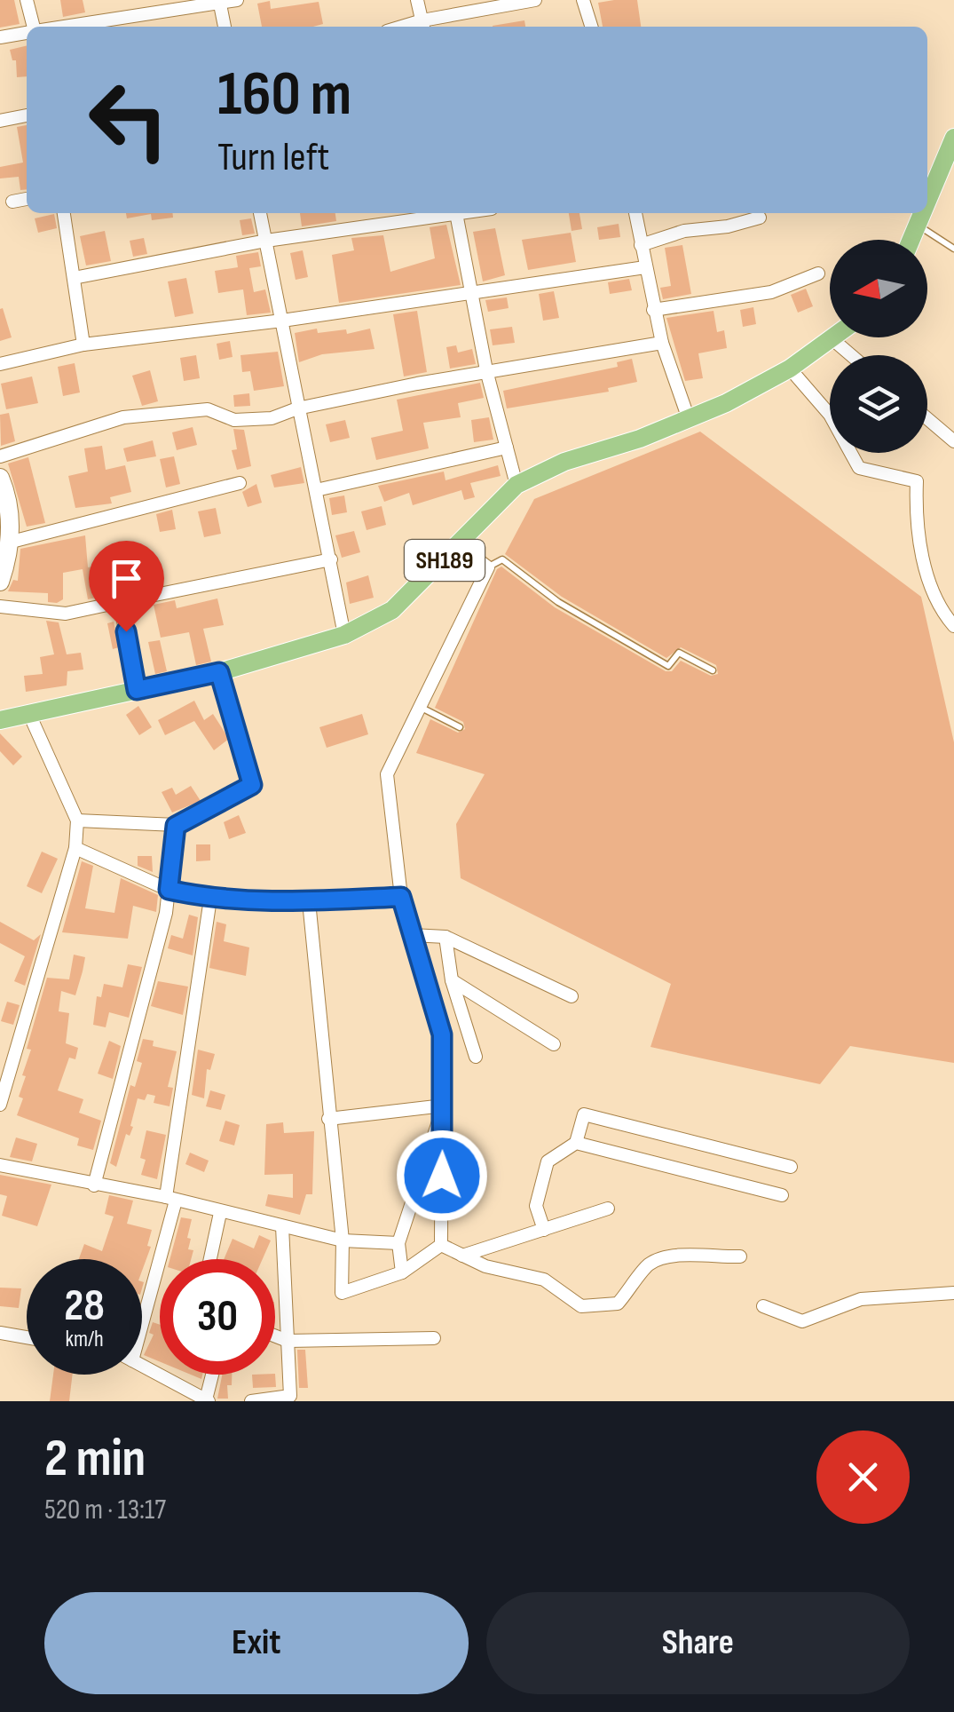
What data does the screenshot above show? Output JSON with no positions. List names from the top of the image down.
{
  "streets": {
    "main road": ["SH189"]
  },
  "north": "left",
  "page": {
    "turn": ["160 m", "Turn left"],
    "speed": "28 km/h",
    "limit": "30",
    "heading": ["2 min", "520 m · 13:17"],
    "buttons": ["Exit", "Share"]
  }
}
